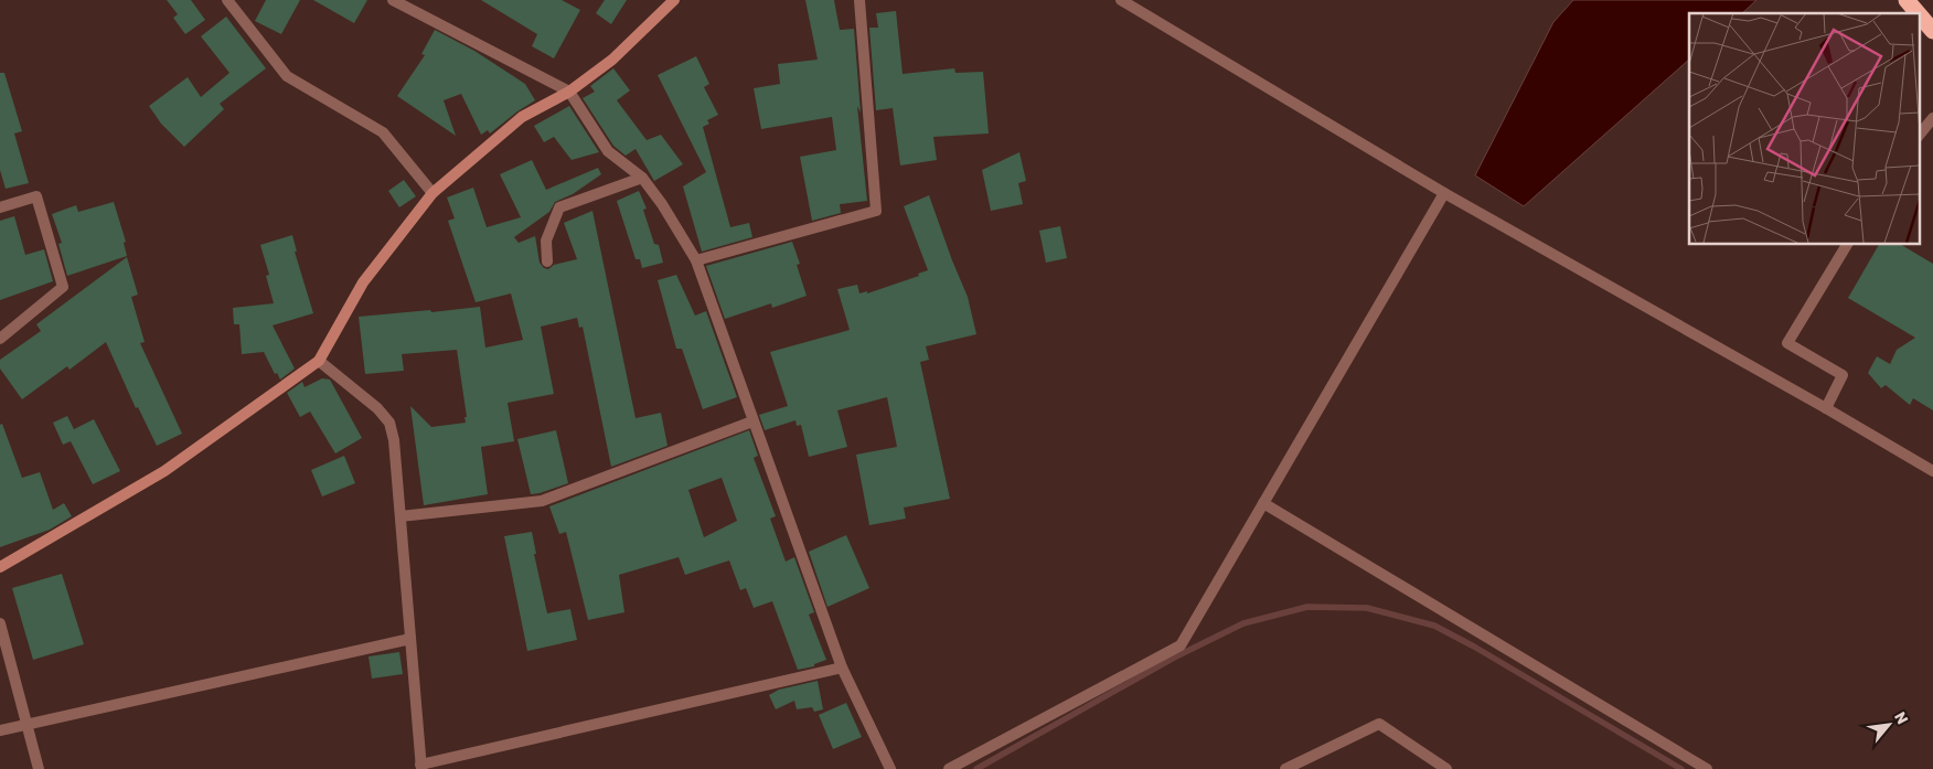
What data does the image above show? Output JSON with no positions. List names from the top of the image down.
{
  "north": "top right"
}
